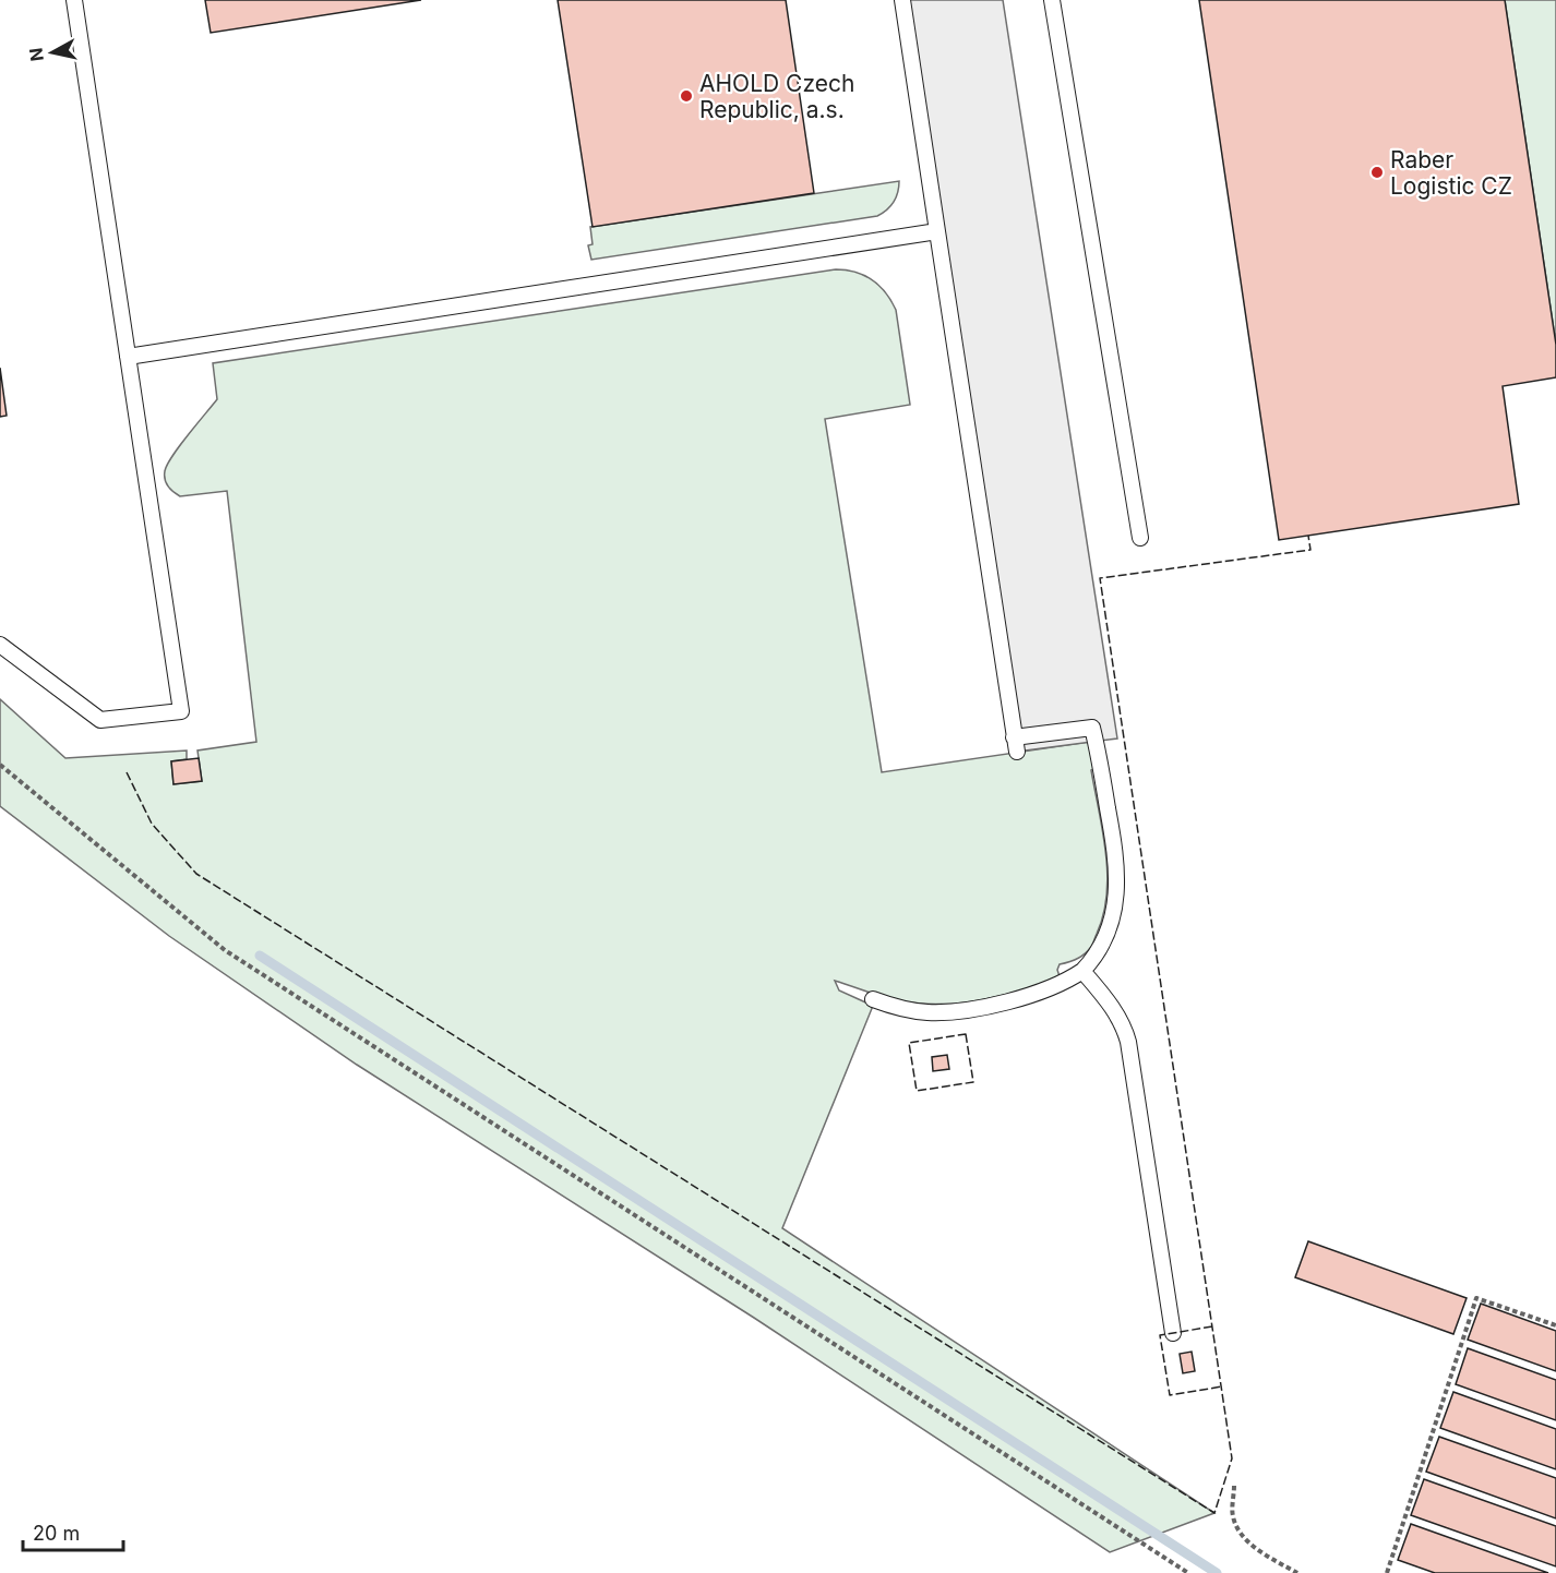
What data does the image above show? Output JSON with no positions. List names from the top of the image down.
{
  "places": ["AHOLD Czech Republic, a.s.", "Raber Logistic CZ"],
  "scale_bar": "20 m",
  "north": "left"
}
